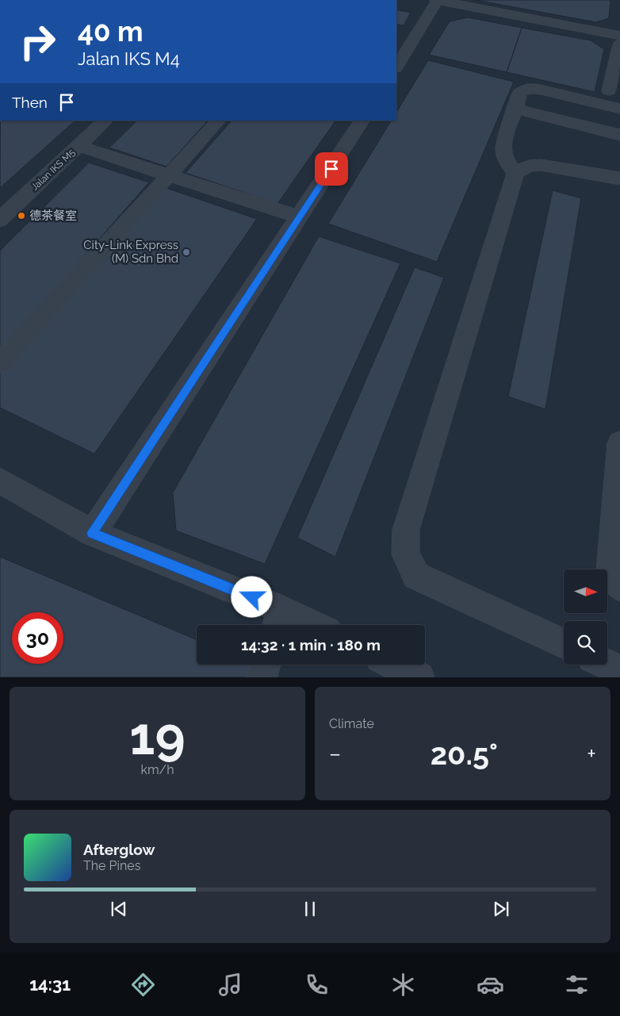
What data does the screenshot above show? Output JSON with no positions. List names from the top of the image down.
{
  "streets": {
    "street": ["Jalan IKS M5"]
  },
  "places": ["德茶餐室", "City-Link Express (M) Sdn Bhd"],
  "north": "right",
  "page": {
    "turn": ["40 m", "Jalan IKS M4"],
    "then": "Then",
    "limit": "30",
    "trip": "14:32 · 1 min · 180 m",
    "tile": [
      ["19", "km/h"],
      "Climate"
    ],
    "heat": ["−", "20.5°", "+"],
    "song": ["Afterglow", "The Pines"],
    "tabs": "14:31"
  }
}
